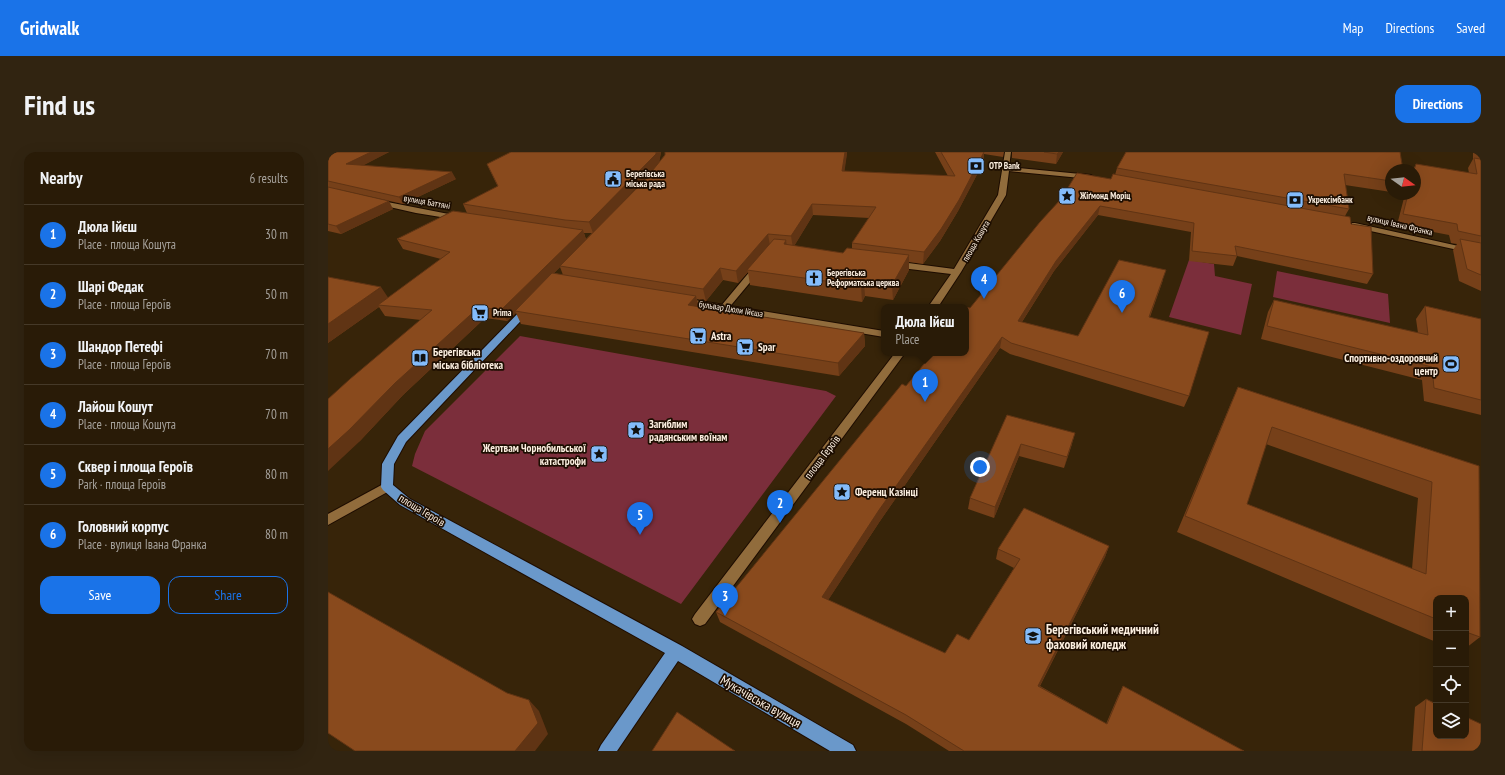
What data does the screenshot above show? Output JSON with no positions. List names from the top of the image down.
{
  "streets": {
    "highway": ["площа Героїв", "Мукачівська вулиця"],
    "street": [
      "вулиця Баттяні",
      "вулиця Івана Франка",
      "площа Кошута",
      "бульвар Дюли Ійєша"
    ]
  },
  "crossings": [
    ["площа Героїв", "Мукачівська вулиця"]
  ],
  "places": {
    "bank": ["OTP Bank", "Укрексімбанк"],
    "public building": ["Берегівська міська рада"],
    "place": [
      "Жіґмонд Моріц",
      "Загиблим радянським воїнам",
      "Жертвам Чорнобильської катастрофи",
      "Ференц Казінці"
    ],
    "church": ["Берегівська Реформатська церква"],
    "supermarket": ["Prima", "Astra", "Spar"],
    "library": ["Берегівська міська бібліотека"],
    "sports": ["Спортивно-оздоровчий центр"],
    "school or university": ["Берегівський медичний фаховий коледж"]
  },
  "north": "right",
  "page": {
    "header": "Gridwalk",
    "nav": ["Map", "Directions", "Saved"],
    "buttons": [
      "Directions",
      ["Save", "Share"]
    ],
    "title": "Find us",
    "heading": ["Nearby", "6 results"],
    "list": [
      {
        "mark": "1",
        "name": "Дюла Ійєш",
        "note": "Place · площа Кошута",
        "value": "30 m"
      },
      {
        "mark": "2",
        "name": "Шарі Федак",
        "note": "Place · площа Героїв",
        "value": "50 m"
      },
      {
        "mark": "3",
        "name": "Шандор Петефі",
        "note": "Place · площа Героїв",
        "value": "70 m"
      },
      {
        "mark": "4",
        "name": "Лайош Кошут",
        "note": "Place · площа Кошута",
        "value": "70 m"
      },
      {
        "mark": "5",
        "name": "Сквер і площа Героїв",
        "note": "Park · площа Героїв",
        "value": "80 m"
      },
      {
        "mark": "6",
        "name": "Головний корпус",
        "note": "Place · вулиця Івана Франка",
        "value": "80 m"
      }
    ],
    "pins": [
      "4",
      "6",
      "1",
      "2",
      "5",
      "3"
    ],
    "popup": ["Дюла Ійєш", "Place"],
    "map_buttons": ["+", "−"]
  }
}
